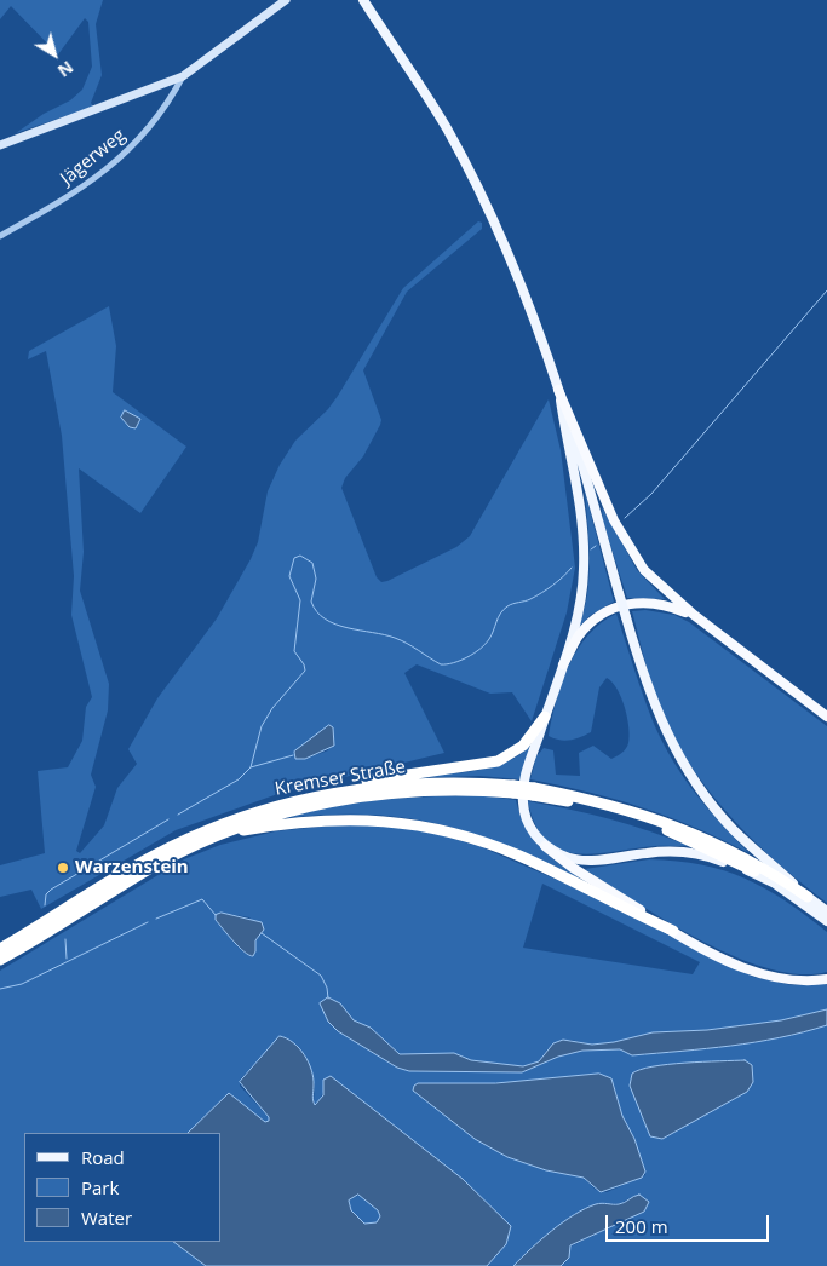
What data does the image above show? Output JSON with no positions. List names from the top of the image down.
{
  "streets": {
    "highway": ["Kremser Straße"],
    "street": ["Jägerweg"]
  },
  "places": ["Warzenstein"],
  "legend": ["Road", "Park", "Water"],
  "scale_bar": "200 m",
  "north": "bottom right"
}
